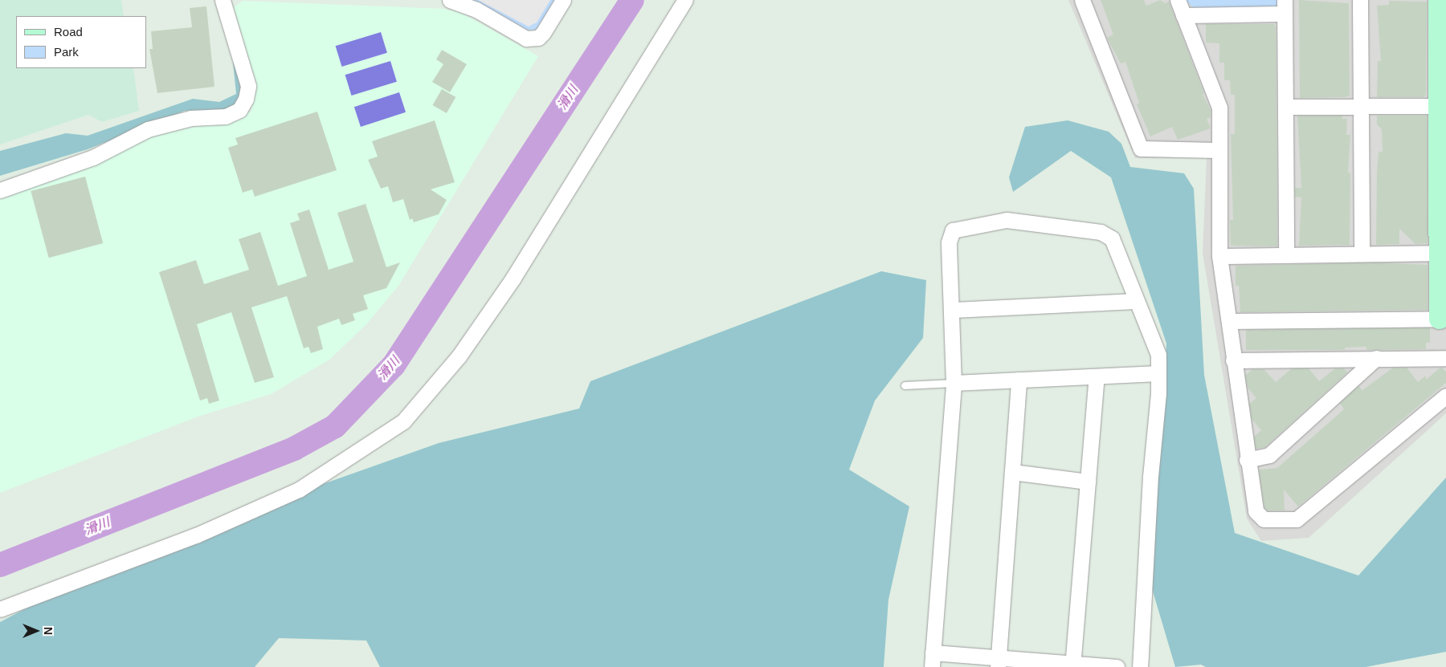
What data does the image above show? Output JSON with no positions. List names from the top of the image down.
{
  "water": ["滑川"],
  "legend": ["Road", "Park"],
  "north": "right"
}
